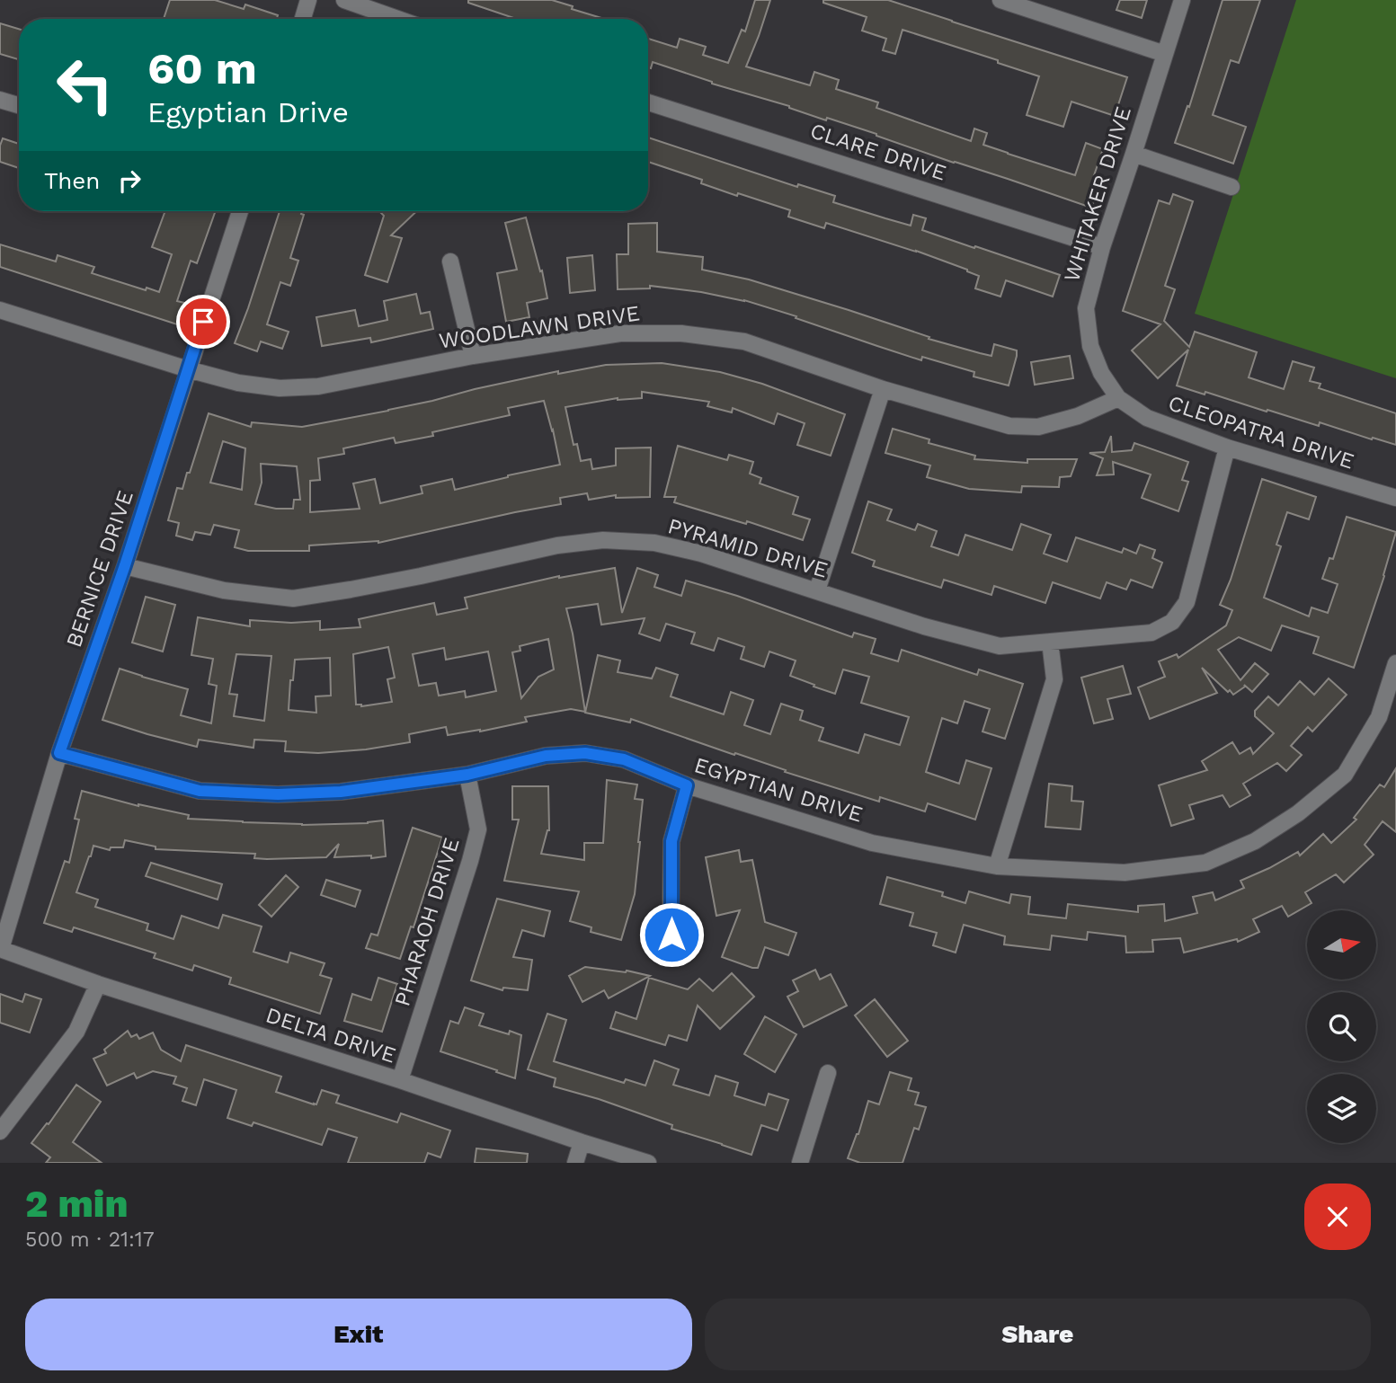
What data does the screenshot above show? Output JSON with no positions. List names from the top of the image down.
{
  "streets": {
    "street": [
      "CLARE DRIVE",
      "WHITAKER DRIVE",
      "WOODLAWN DRIVE",
      "CLEOPATRA DRIVE",
      "PYRAMID DRIVE",
      "BERNICE DRIVE",
      "EGYPTIAN DRIVE",
      "PHARAOH DRIVE",
      "DELTA DRIVE"
    ]
  },
  "crossings": [
    ["CLARE DRIVE", "WHITAKER DRIVE"],
    ["WHITAKER DRIVE", "WOODLAWN DRIVE"],
    ["WHITAKER DRIVE", "CLEOPATRA DRIVE"],
    ["WOODLAWN DRIVE", "CLEOPATRA DRIVE"],
    ["WOODLAWN DRIVE", "BERNICE DRIVE"],
    ["CLEOPATRA DRIVE", "PYRAMID DRIVE"],
    ["PYRAMID DRIVE", "BERNICE DRIVE"],
    ["BERNICE DRIVE", "EGYPTIAN DRIVE"],
    ["BERNICE DRIVE", "DELTA DRIVE"],
    ["EGYPTIAN DRIVE", "PHARAOH DRIVE"],
    ["PHARAOH DRIVE", "DELTA DRIVE"]
  ],
  "north": "right",
  "page": {
    "turn": ["60 m", "Egyptian Drive"],
    "then": "Then",
    "heading": ["2 min", "500 m · 21:17"],
    "buttons": ["Exit", "Share"]
  }
}
